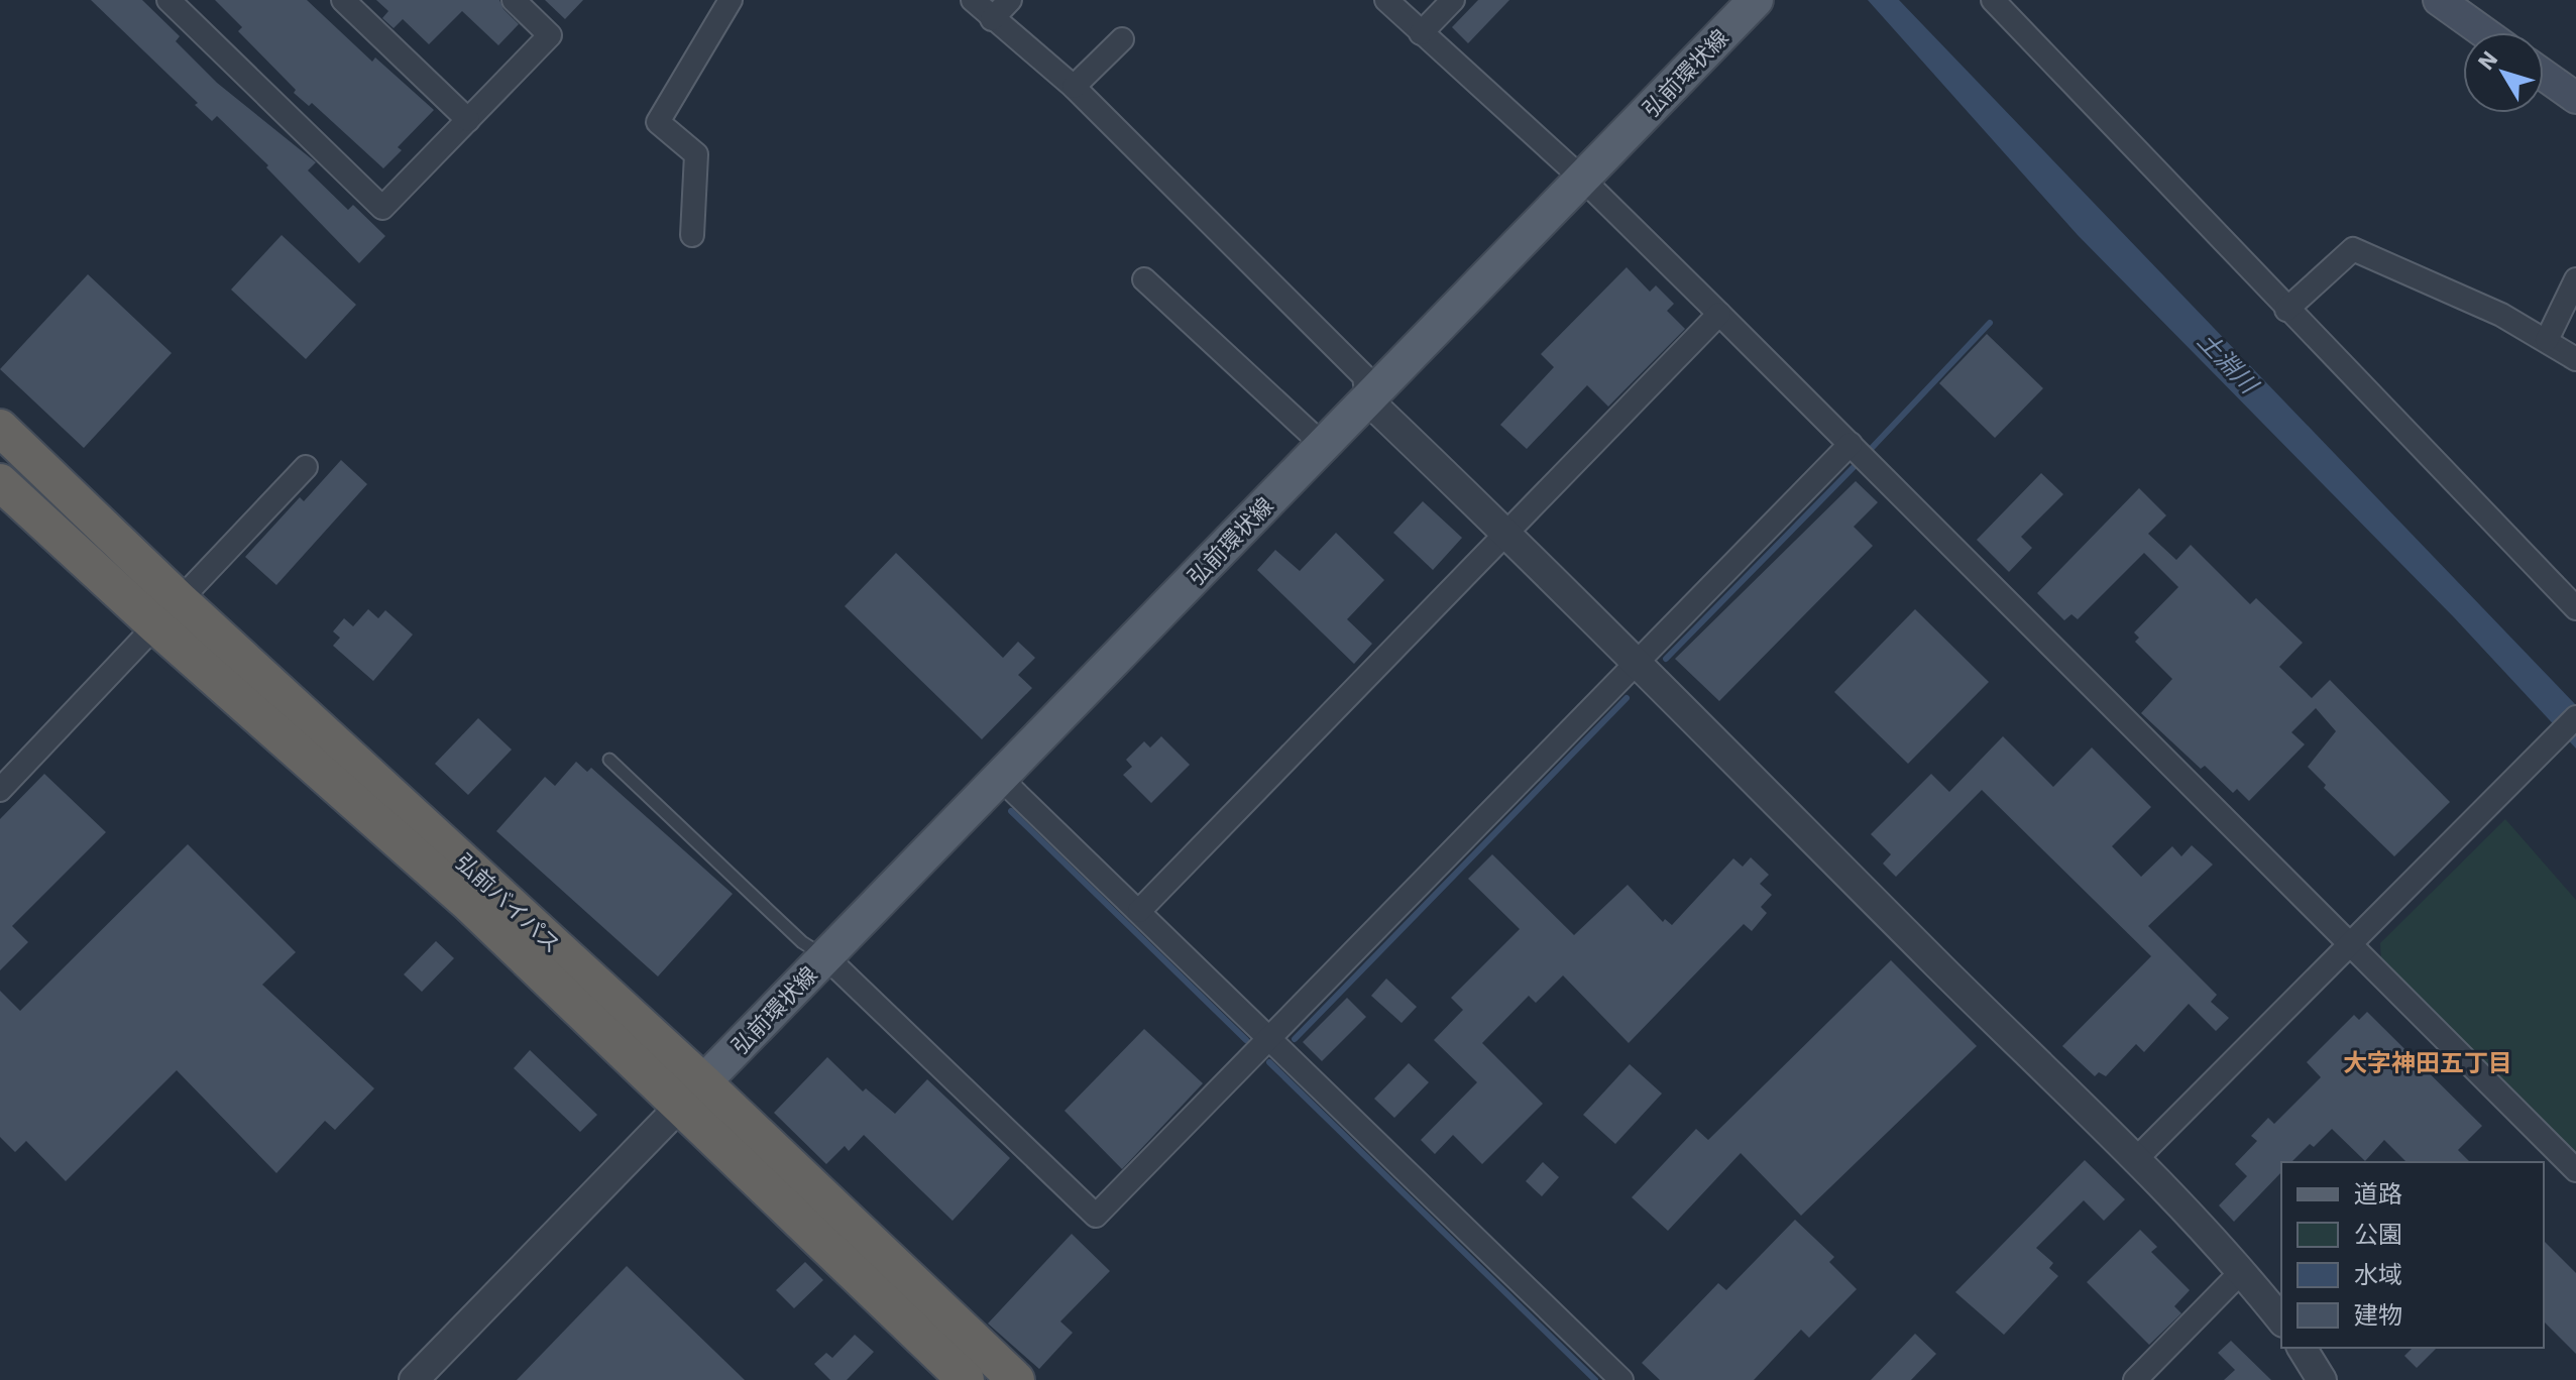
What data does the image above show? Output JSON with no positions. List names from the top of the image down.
{
  "streets": {
    "highway": ["弘前バイパス"],
    "main road": ["弘前環状線"]
  },
  "crossings": [
    ["弘前環状線", "弘前バイパス"]
  ],
  "districts": ["大字神田五丁目"],
  "water": ["土淵川"],
  "legend": [
    "道路",
    "公園",
    "水域",
    "建物"
  ],
  "north": "top left"
}
